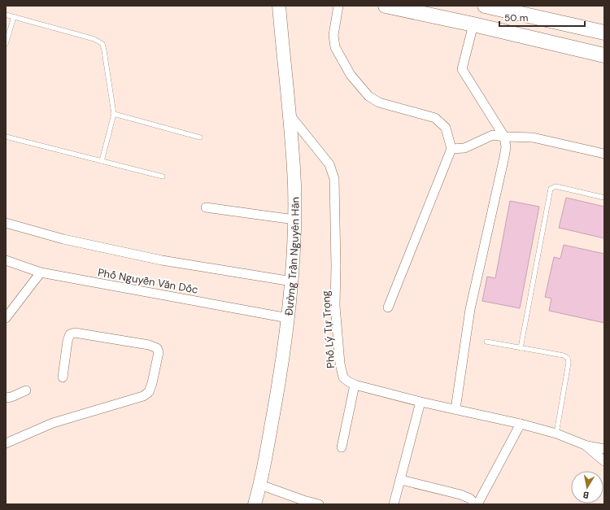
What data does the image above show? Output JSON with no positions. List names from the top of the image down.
{
  "streets": {
    "street": ["Đường Trần Nguyên Hãn", "Phố Nguyễn Văn Dốc", "Phố Lý Tự Trọng"]
  },
  "crossings": [
    ["Đường Trần Nguyên Hãn", "Phố Nguyễn Văn Dốc"],
    ["Đường Trần Nguyên Hãn", "Phố Lý Tự Trọng"]
  ],
  "scale_bar": "50 m",
  "north": "bottom"
}
